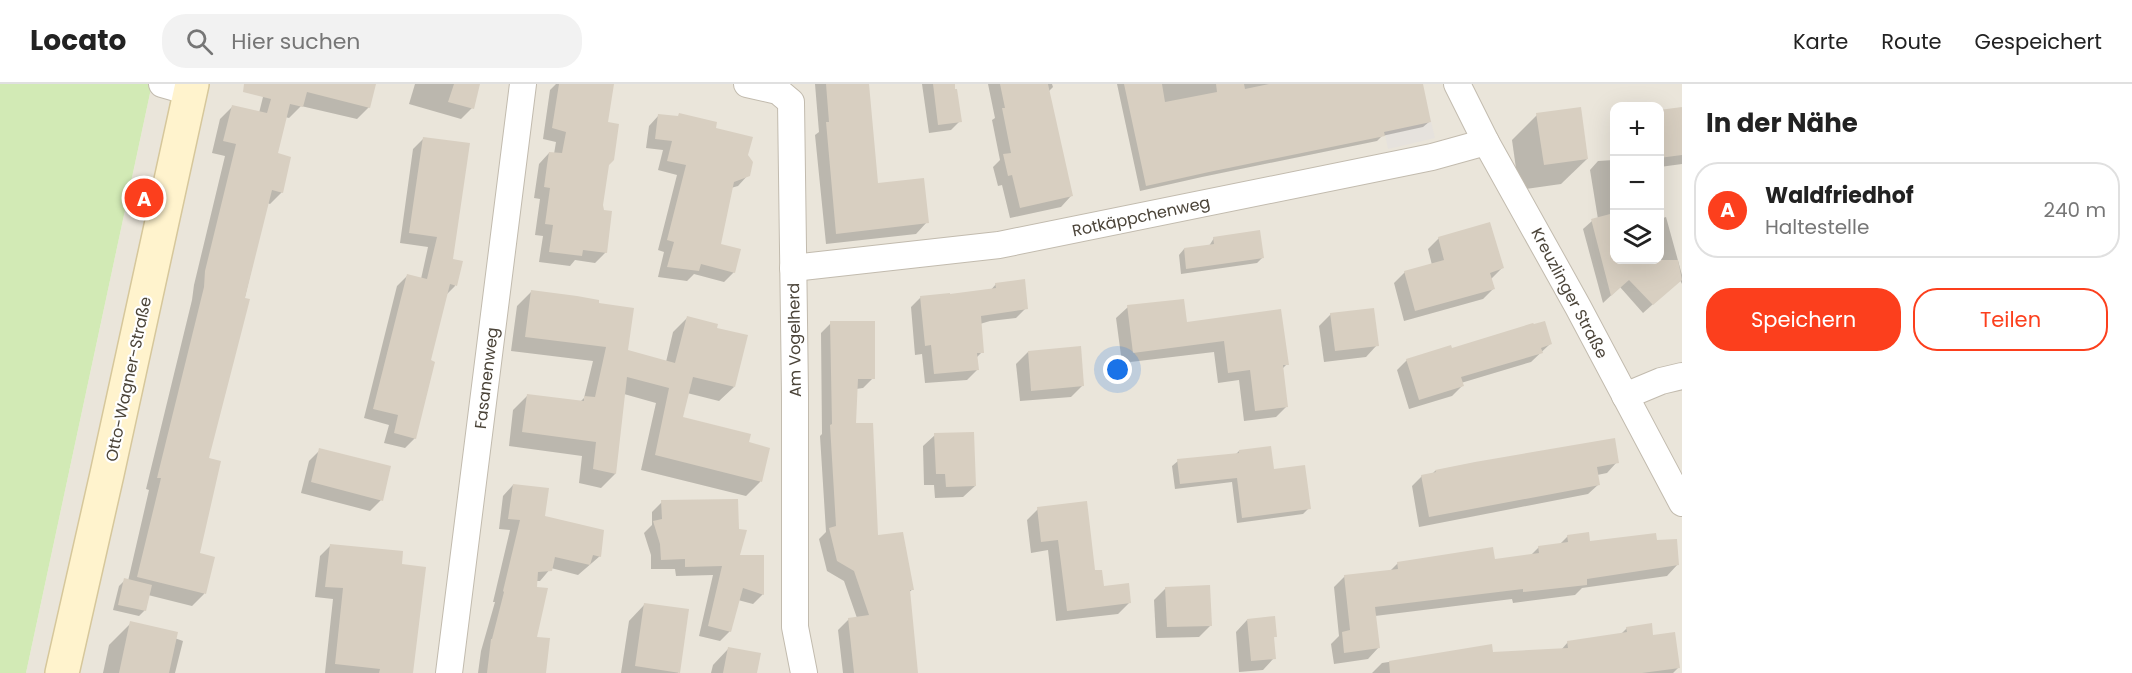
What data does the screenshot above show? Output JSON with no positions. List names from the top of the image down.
{
  "streets": {
    "street": [
      "Rotkäppchenweg",
      "Kreuzlinger Straße",
      "Am Vogelherd",
      "Fasanenweg",
      "Otto-Wagner-Straße"
    ]
  },
  "crossings": [
    ["Rotkäppchenweg", "Kreuzlinger Straße"],
    ["Rotkäppchenweg", "Am Vogelherd"]
  ],
  "page": {
    "header": "Locato",
    "search": "Hier suchen",
    "nav": ["Karte", "Route", "Gespeichert"],
    "heading": "In der Nähe",
    "map_buttons": ["+", "−"],
    "list": [
      {
        "mark": "A",
        "name": "Waldfriedhof",
        "note": "Haltestelle",
        "value": "240 m"
      }
    ],
    "pins": "A",
    "buttons": ["Speichern", "Teilen"]
  }
}
